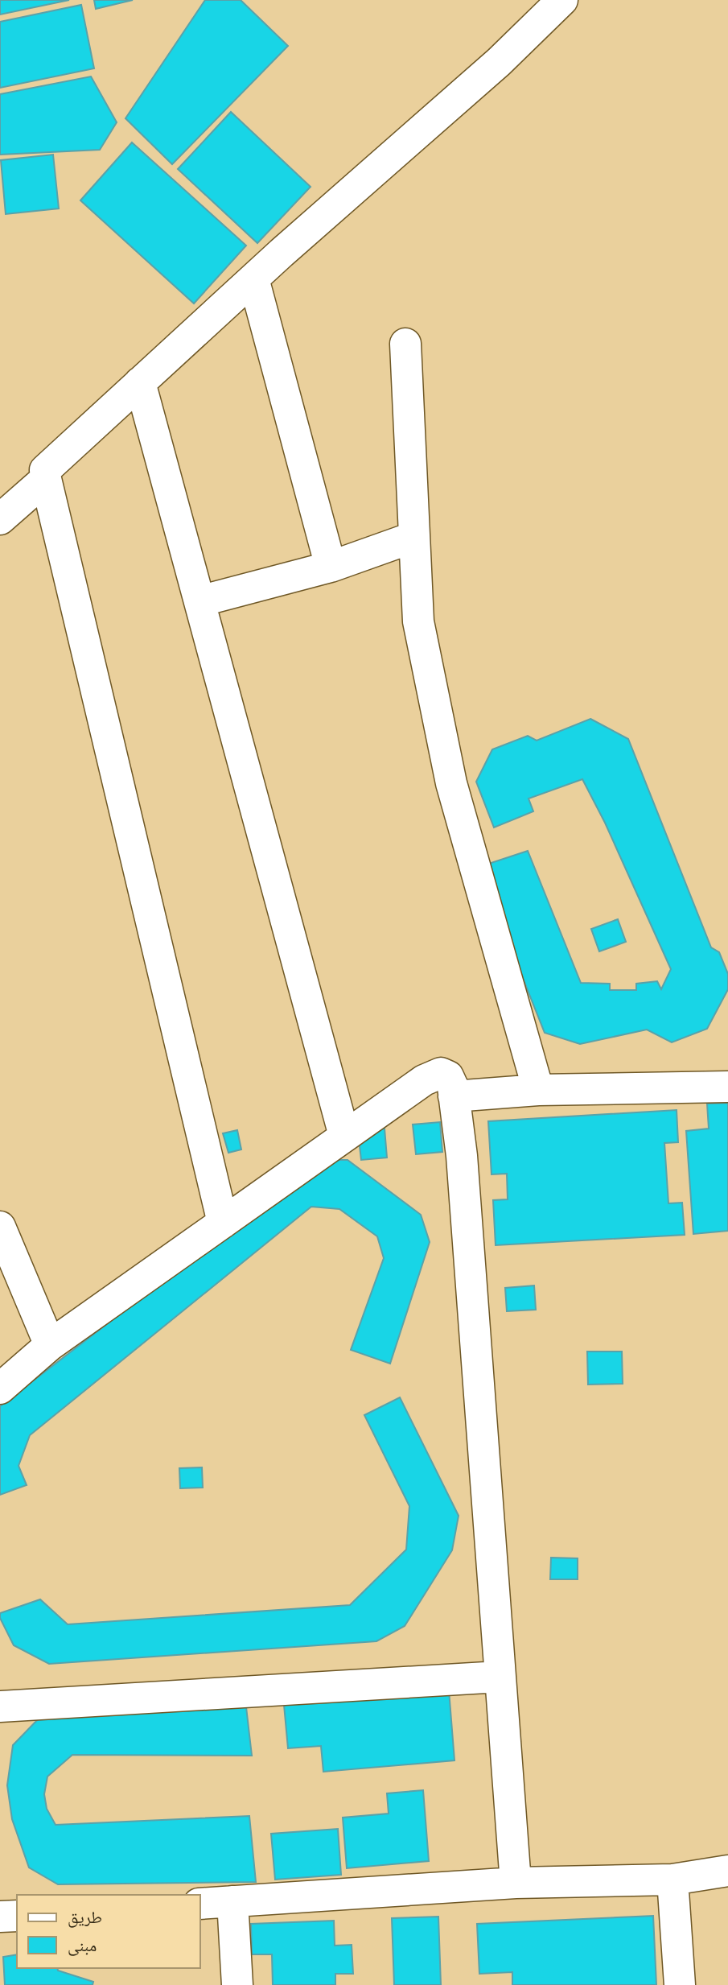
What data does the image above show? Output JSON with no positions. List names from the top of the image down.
{
  "legend": ["طريق", "مبنى"]
}
